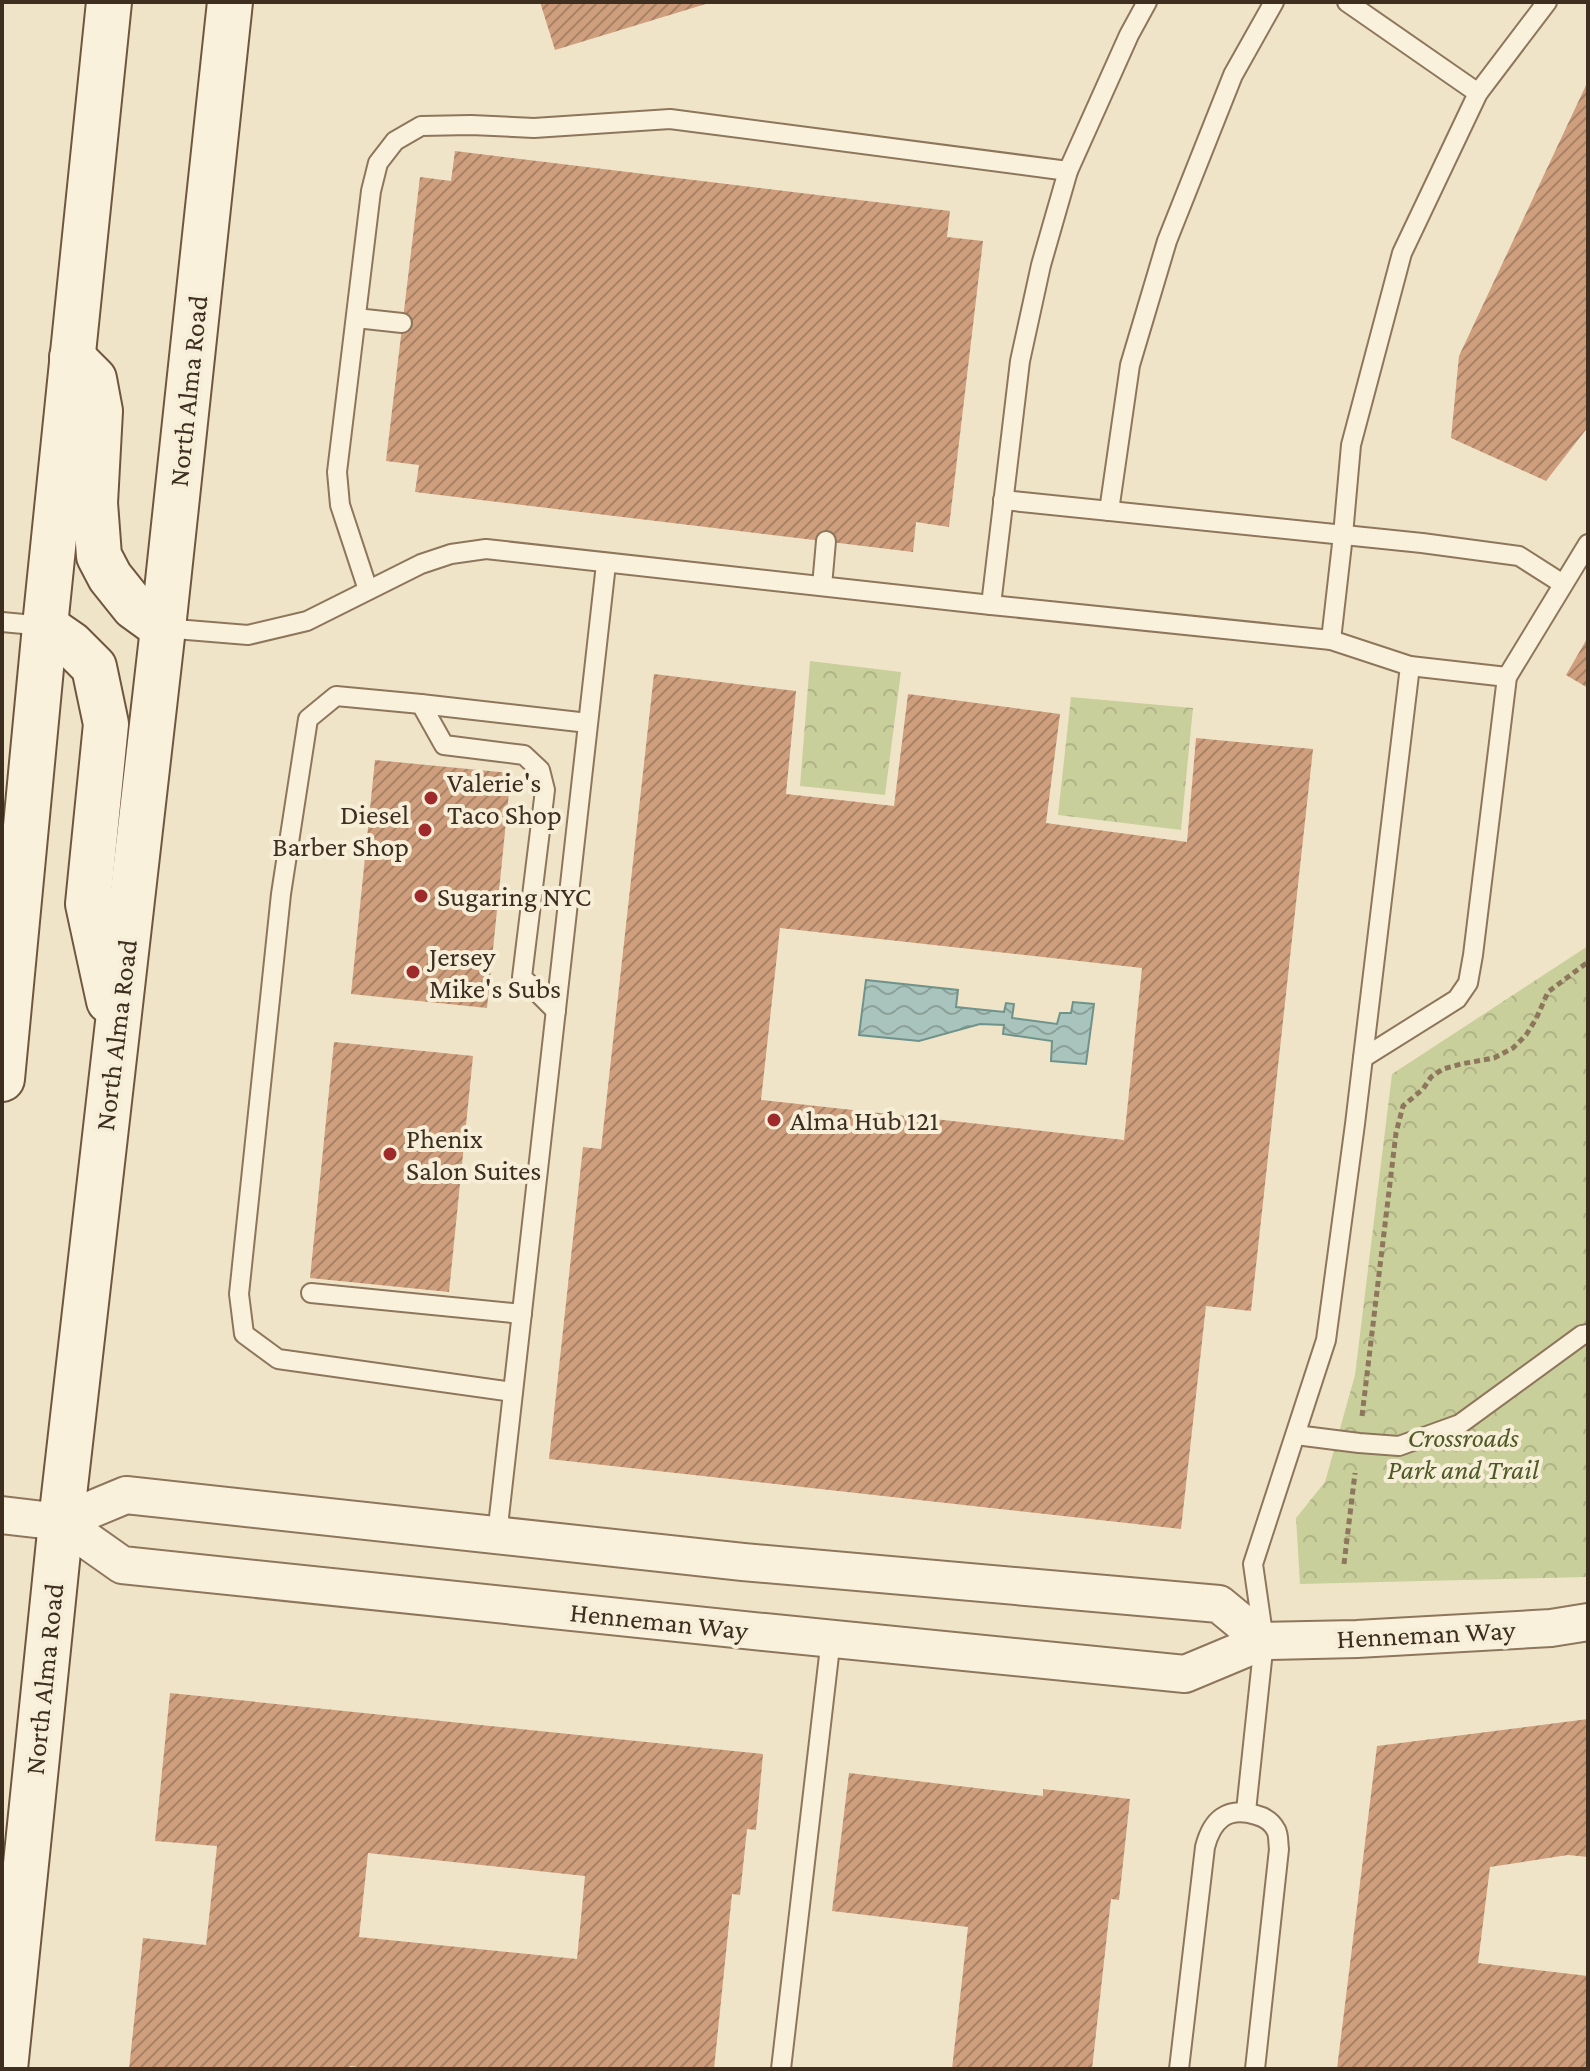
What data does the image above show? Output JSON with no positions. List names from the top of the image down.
{
  "streets": {
    "main road": ["North Alma Road"],
    "street": ["Henneman Way"]
  },
  "crossings": [
    ["North Alma Road", "Henneman Way"]
  ],
  "parks": ["Crossroads Park and Trail"],
  "places": [
    "Valerie's Taco Shop",
    "Diesel Barber Shop",
    "Sugaring NYC",
    "Jersey Mike's Subs",
    "Alma Hub 121",
    "Phenix Salon Suites"
  ]
}
